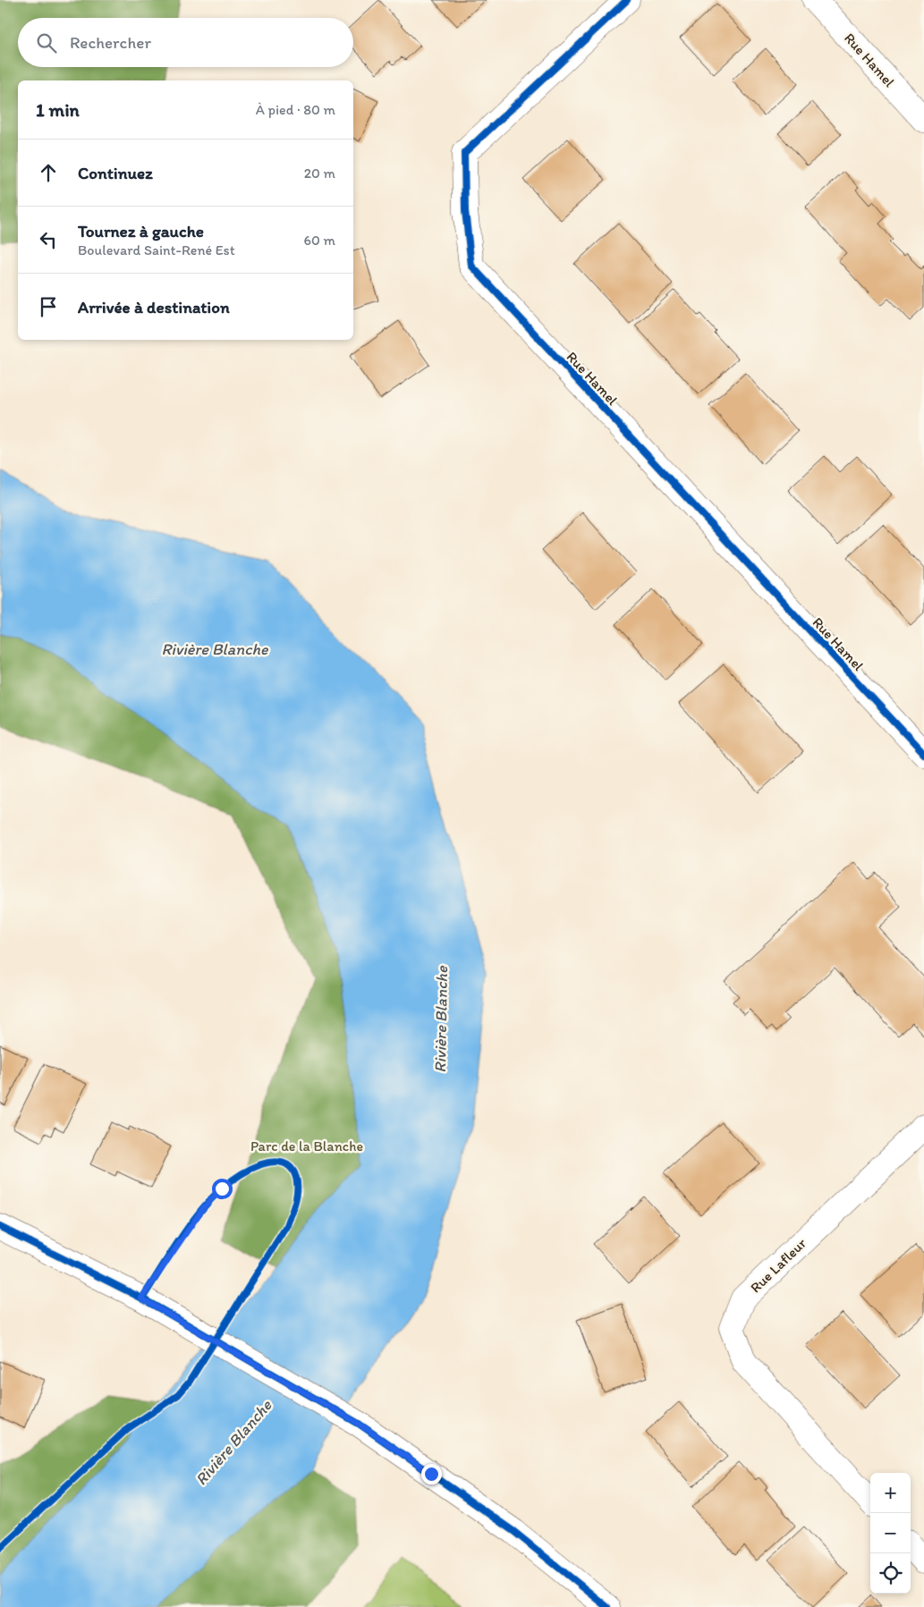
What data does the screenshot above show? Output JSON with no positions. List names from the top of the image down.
{
  "streets": {
    "street": ["Rue Hamel", "Rue Lafleur"]
  },
  "water": ["Rivière Blanche"],
  "parks": ["Parc de la Blanche"],
  "page": {
    "search": "Rechercher",
    "heading": ["1 min", "À pied · 80 m"],
    "list": [
      ["Continuez", "20 m"],
      ["Tournez à gauche", "Boulevard Saint-René Est", "60 m"],
      "Arrivée à destination"
    ],
    "map_buttons": ["+", "−"]
  }
}
